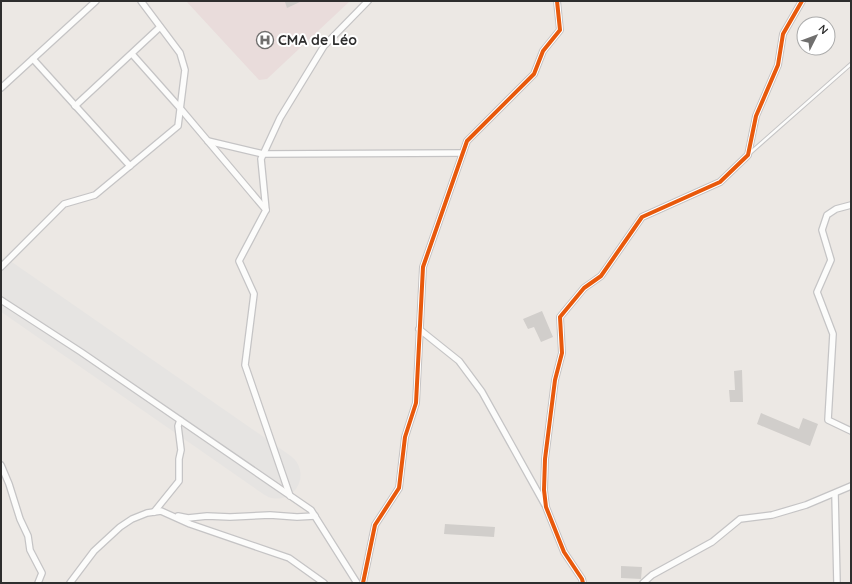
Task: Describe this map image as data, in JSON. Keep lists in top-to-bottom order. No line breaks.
{"places":{"hospital":["CMA de Léo"]},"north":"top right"}
